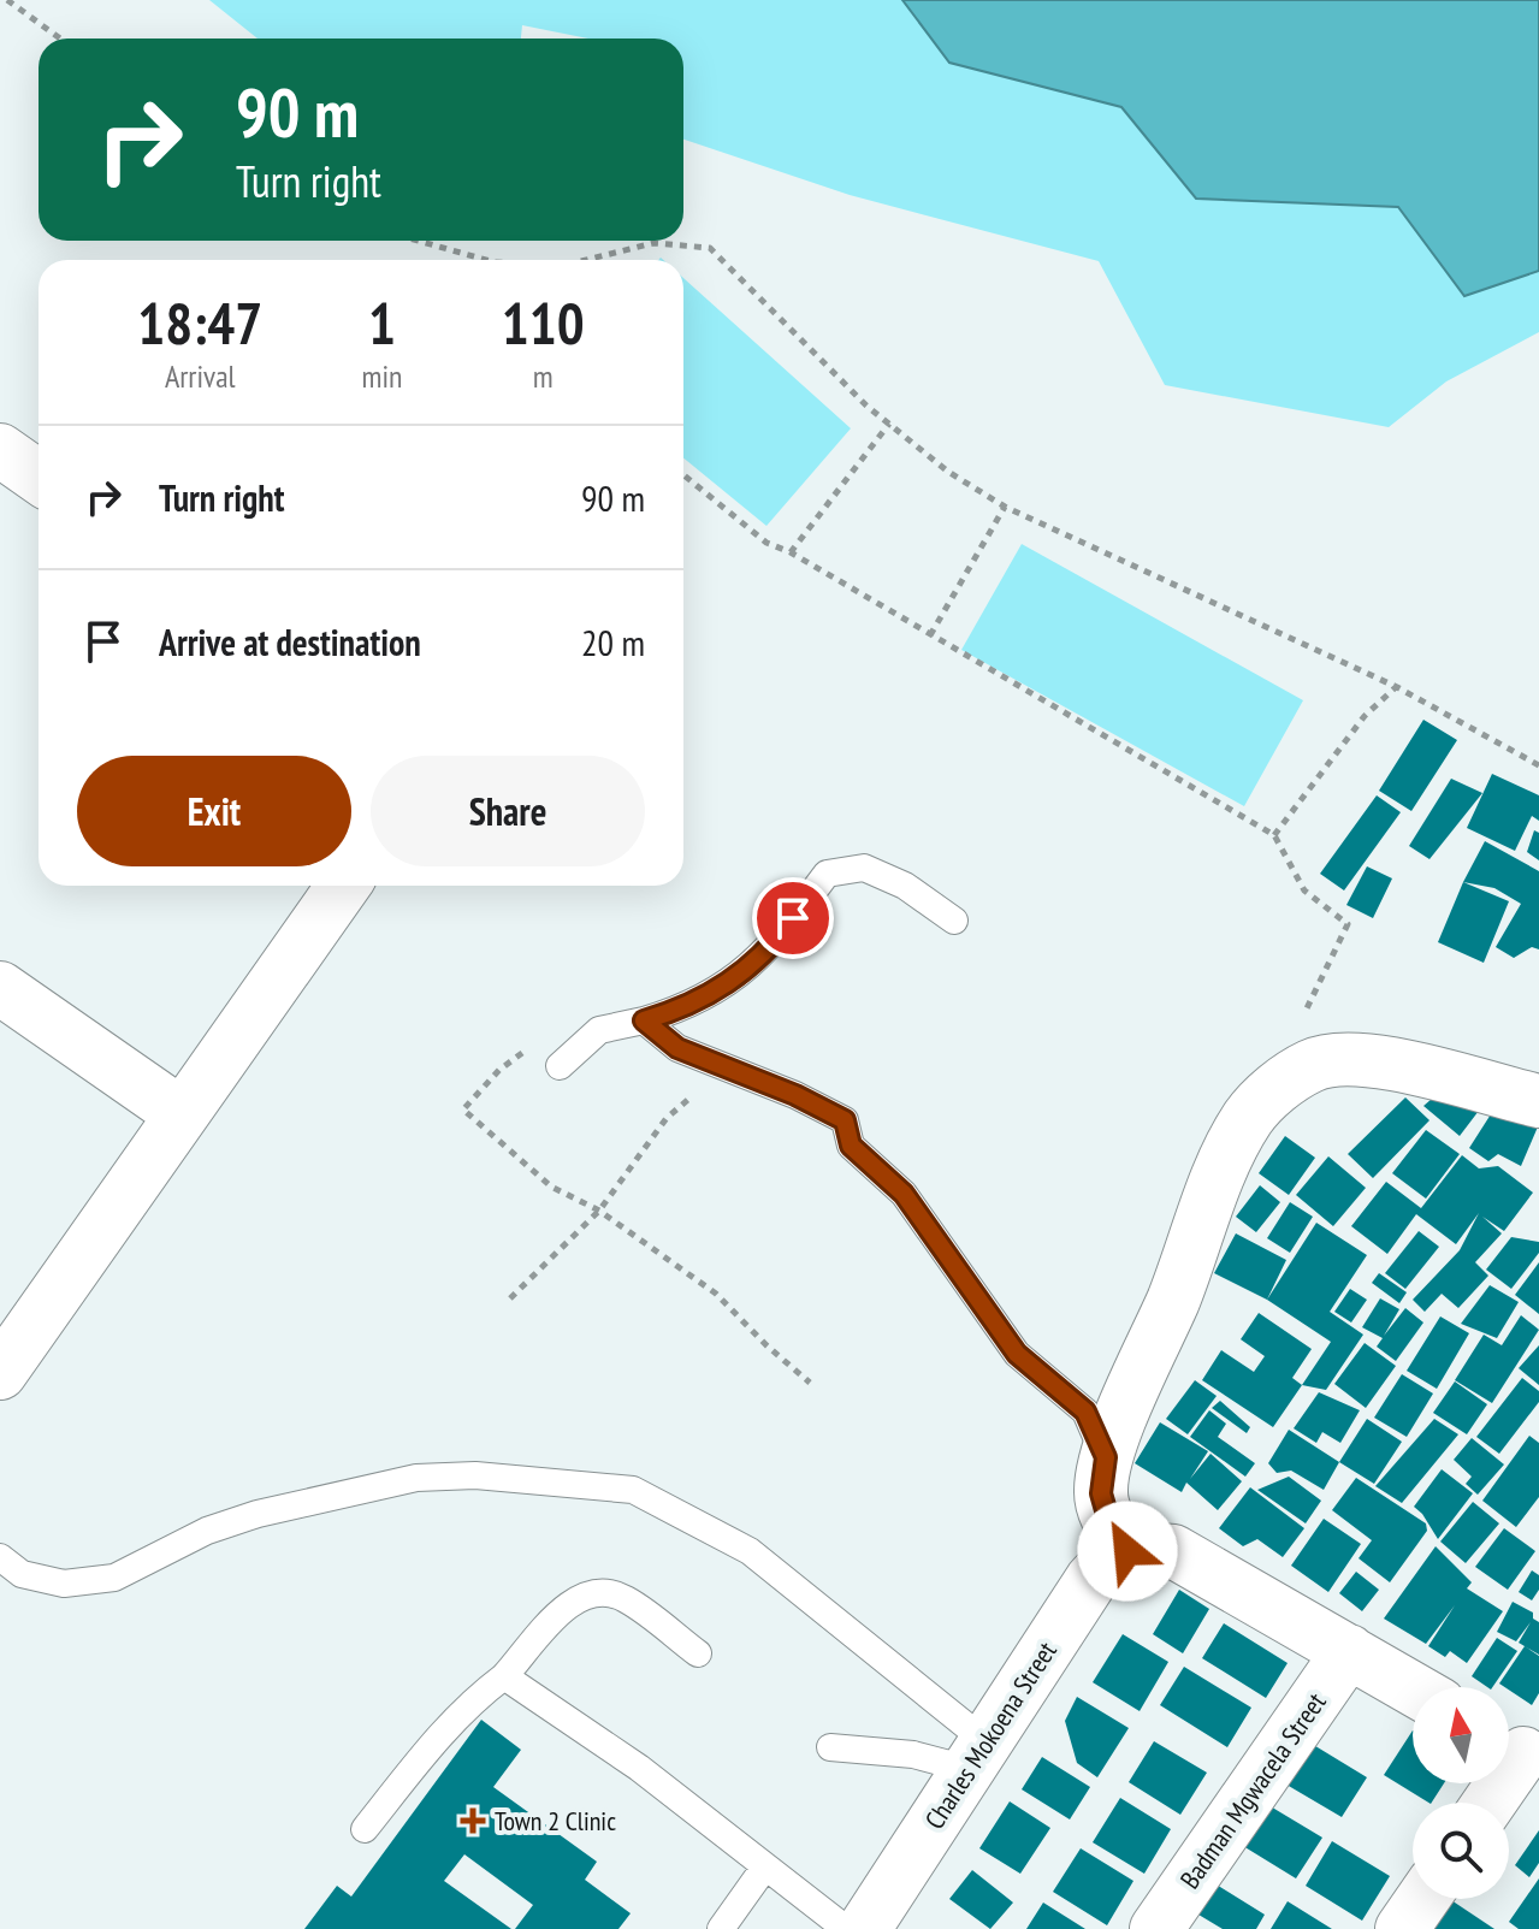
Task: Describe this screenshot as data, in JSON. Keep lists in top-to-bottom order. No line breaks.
{"streets":{"street":["Charles Mokoena Street","Badman Mgwacela Street"]},"places":{"health":["Town 2 Clinic"]},"north":"top","page":{"turn":["90 m","Turn right"],"eta":["18:47","Arrival","1","min","110","m"],"list":[{"name":"Turn right","value":"90 m"},{"name":"Arrive at destination","value":"20 m"}],"buttons":["Exit","Share"]}}
